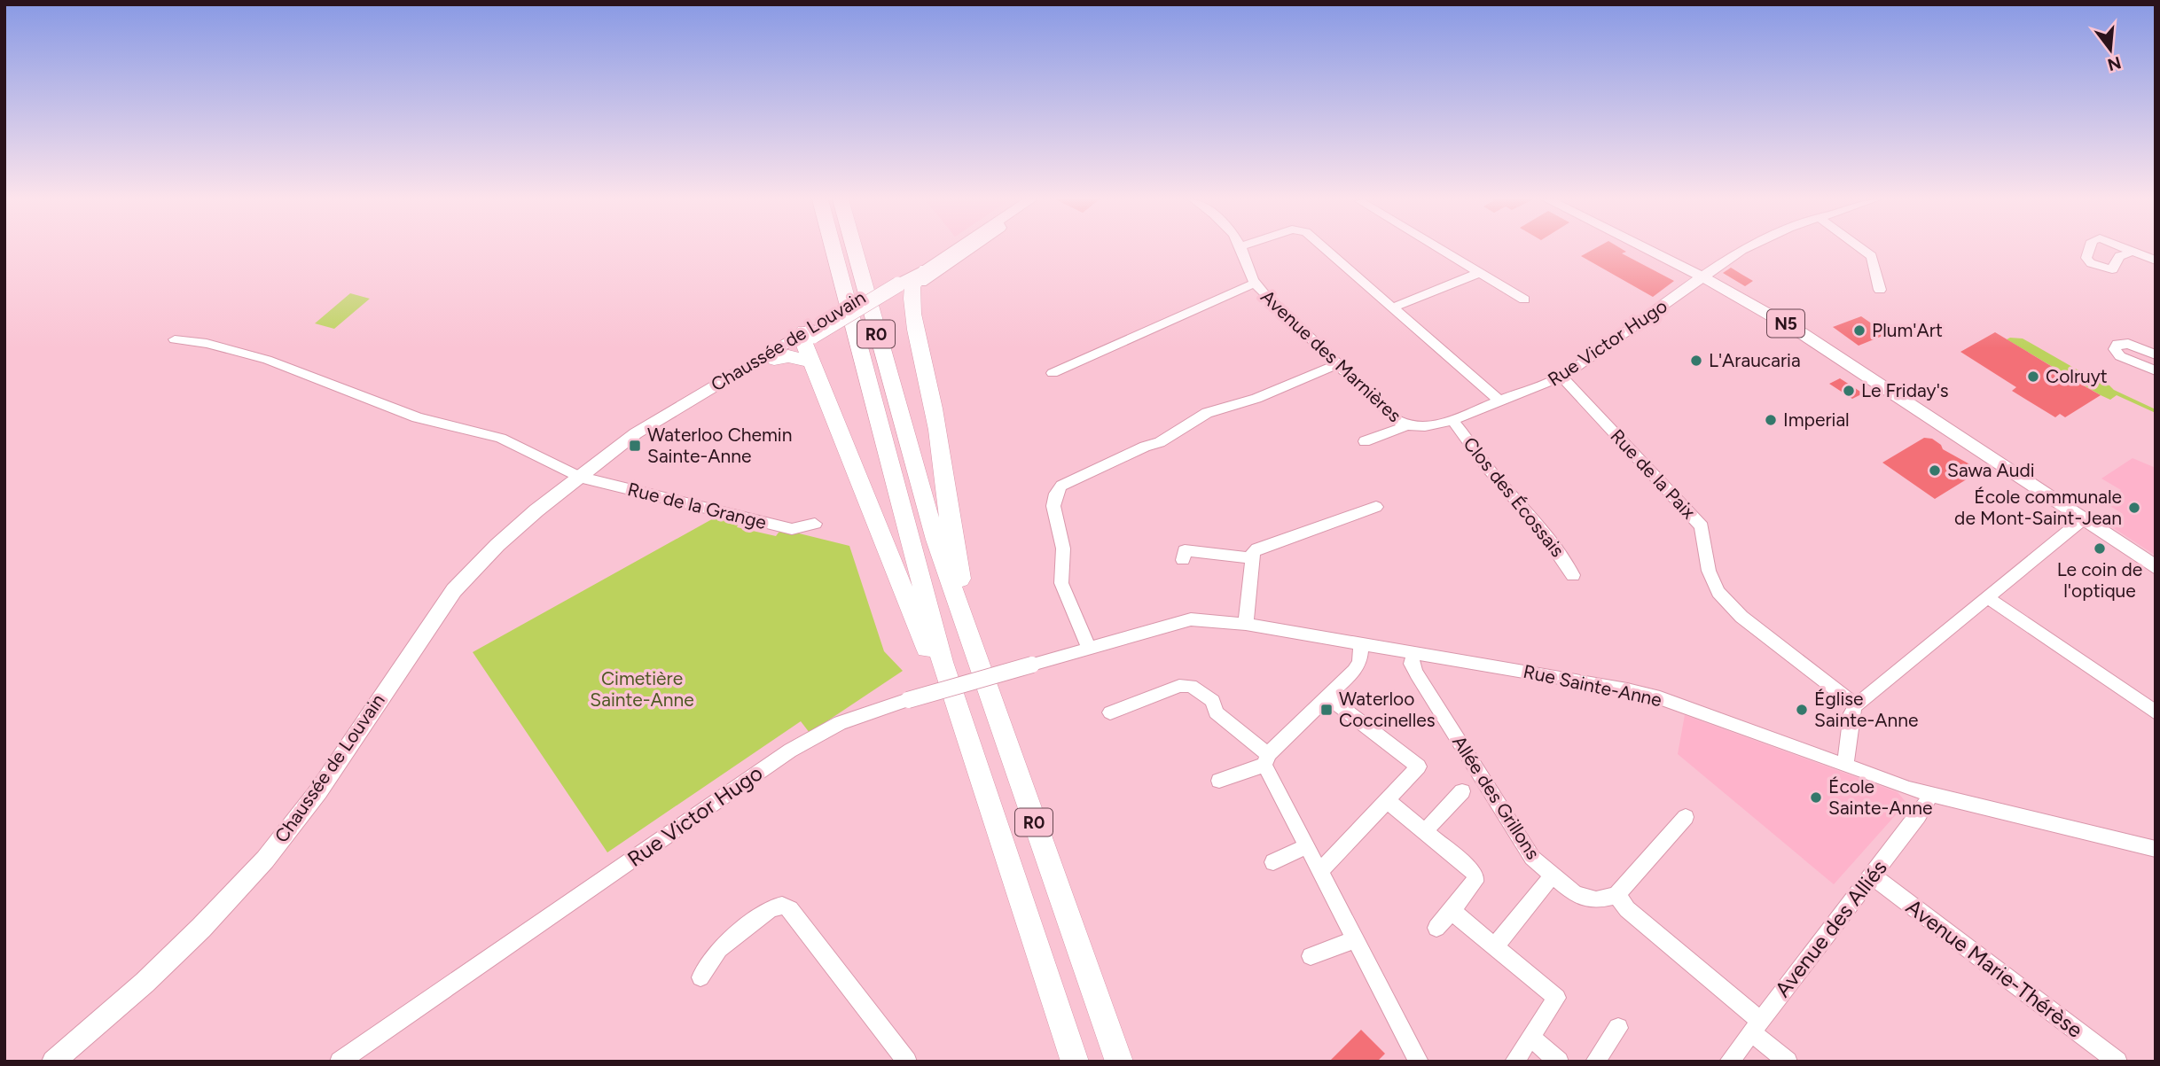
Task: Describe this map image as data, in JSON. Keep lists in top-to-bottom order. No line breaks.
{"streets":{"highway":["R0"],"main road":["N5","Chaussée de Louvain"],"street":["Rue Victor Hugo","Avenue des Marnières","Rue de la Paix","Clos des Écossais","Rue de la Grange","Rue Sainte-Anne","Allée des Grillons","Avenue des Alliés","Avenue Marie-Thérèse"]},"crossings":[["N5","Rue Victor Hugo"],["Chaussée de Louvain","Rue de la Grange"],["Rue Victor Hugo","Avenue des Marnières"],["Rue Victor Hugo","Rue de la Paix"],["Rue Victor Hugo","Clos des Écossais"],["Rue Victor Hugo","Rue Sainte-Anne"],["Rue Sainte-Anne","Allée des Grillons"],["Rue Sainte-Anne","Avenue des Alliés"],["Avenue des Alliés","Avenue Marie-Thérèse"]],"parks":["Cimetière Sainte-Anne"],"places":{"other":["Plum'Art","L'Araucaria","Colruyt","Le Friday's","Imperial","Sawa Audi","École communale de Mont-Saint-Jean","Le coin de l'optique","Église Sainte-Anne","École Sainte-Anne"],"transit":["Waterloo Chemin Sainte-Anne","Waterloo Coccinelles"]},"north":"bottom"}
